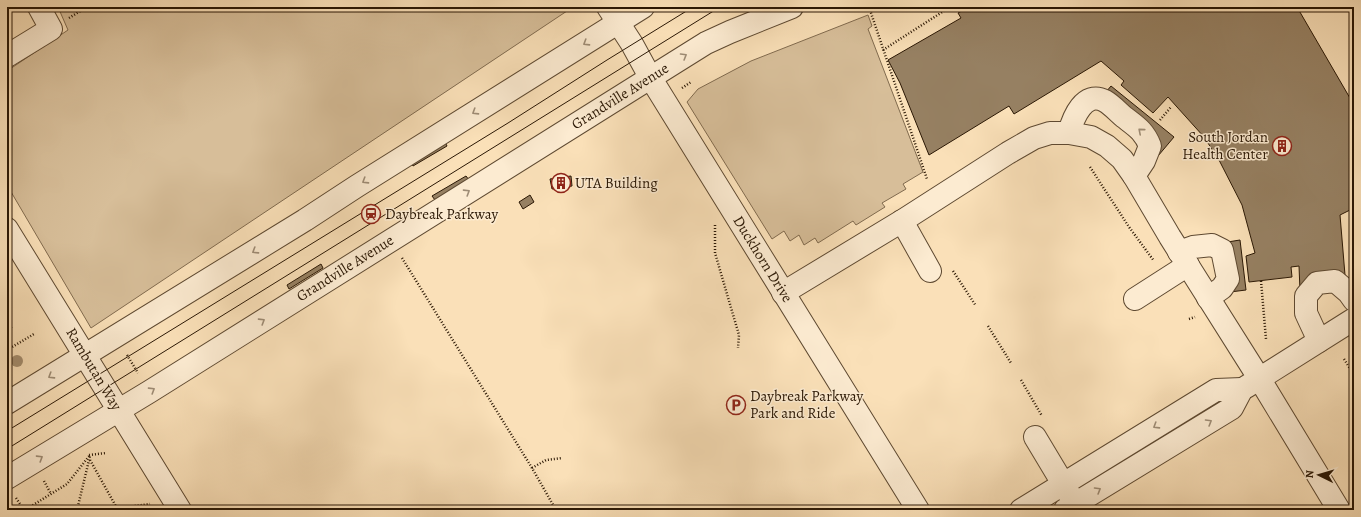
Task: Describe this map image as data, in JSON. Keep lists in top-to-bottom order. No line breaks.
{"streets":{"street":["Grandville Avenue","Duckhorn Drive","Rambutan Way"]},"crossings":[["Grandville Avenue","Duckhorn Drive"],["Grandville Avenue","Rambutan Way"]],"places":{"building":["South Jordan Health Center","UTA Building"],"station":["Daybreak Parkway"],"parking":["Daybreak Parkway Park and Ride"]},"north":"left"}
